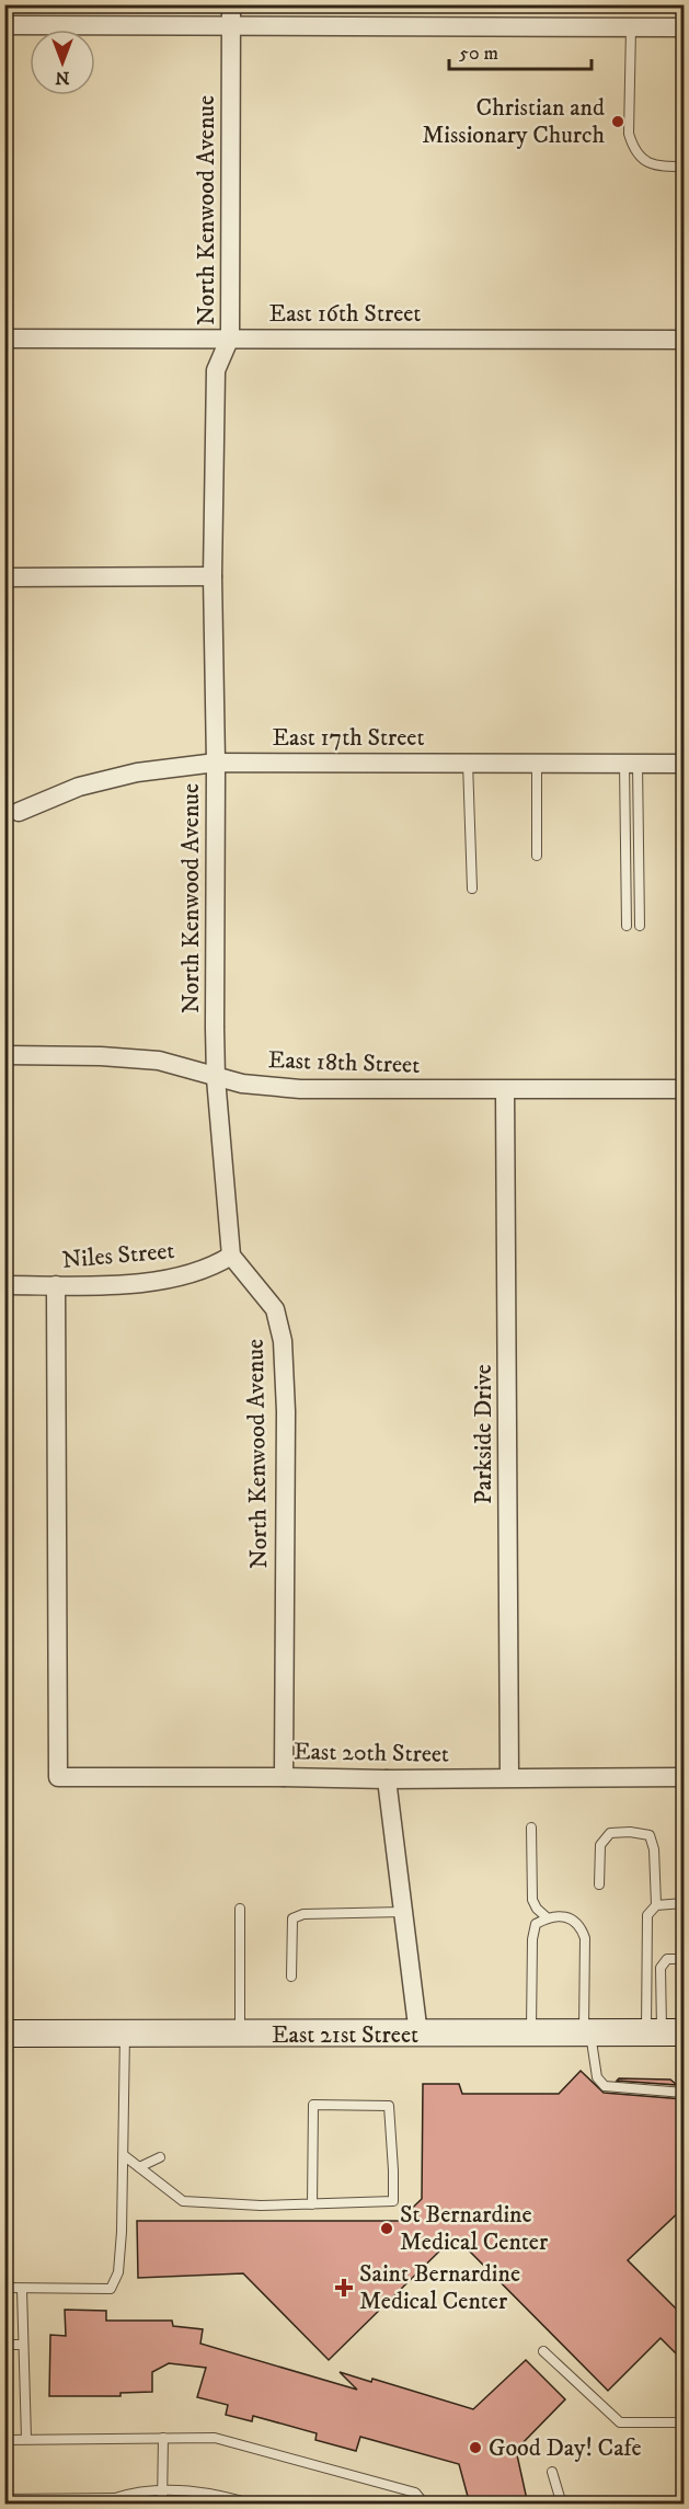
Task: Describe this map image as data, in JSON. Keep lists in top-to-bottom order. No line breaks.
{"streets":{"street":["North Kenwood Avenue","East 16th Street","East 17th Street","East 18th Street","Niles Street","Parkside Drive","East 20th Street","East 21st Street"]},"crossings":[["North Kenwood Avenue","East 16th Street"],["North Kenwood Avenue","East 17th Street"],["North Kenwood Avenue","East 18th Street"],["North Kenwood Avenue","Niles Street"],["North Kenwood Avenue","East 20th Street"],["East 18th Street","Parkside Drive"],["Niles Street","East 20th Street"],["Parkside Drive","East 20th Street"]],"places":{"other":["Christian and Missionary Church","St Bernardine Medical Center","Good Day! Cafe"],"health":["Saint Bernardine Medical Center"]},"scale_bar":"50 m","north":"bottom"}
